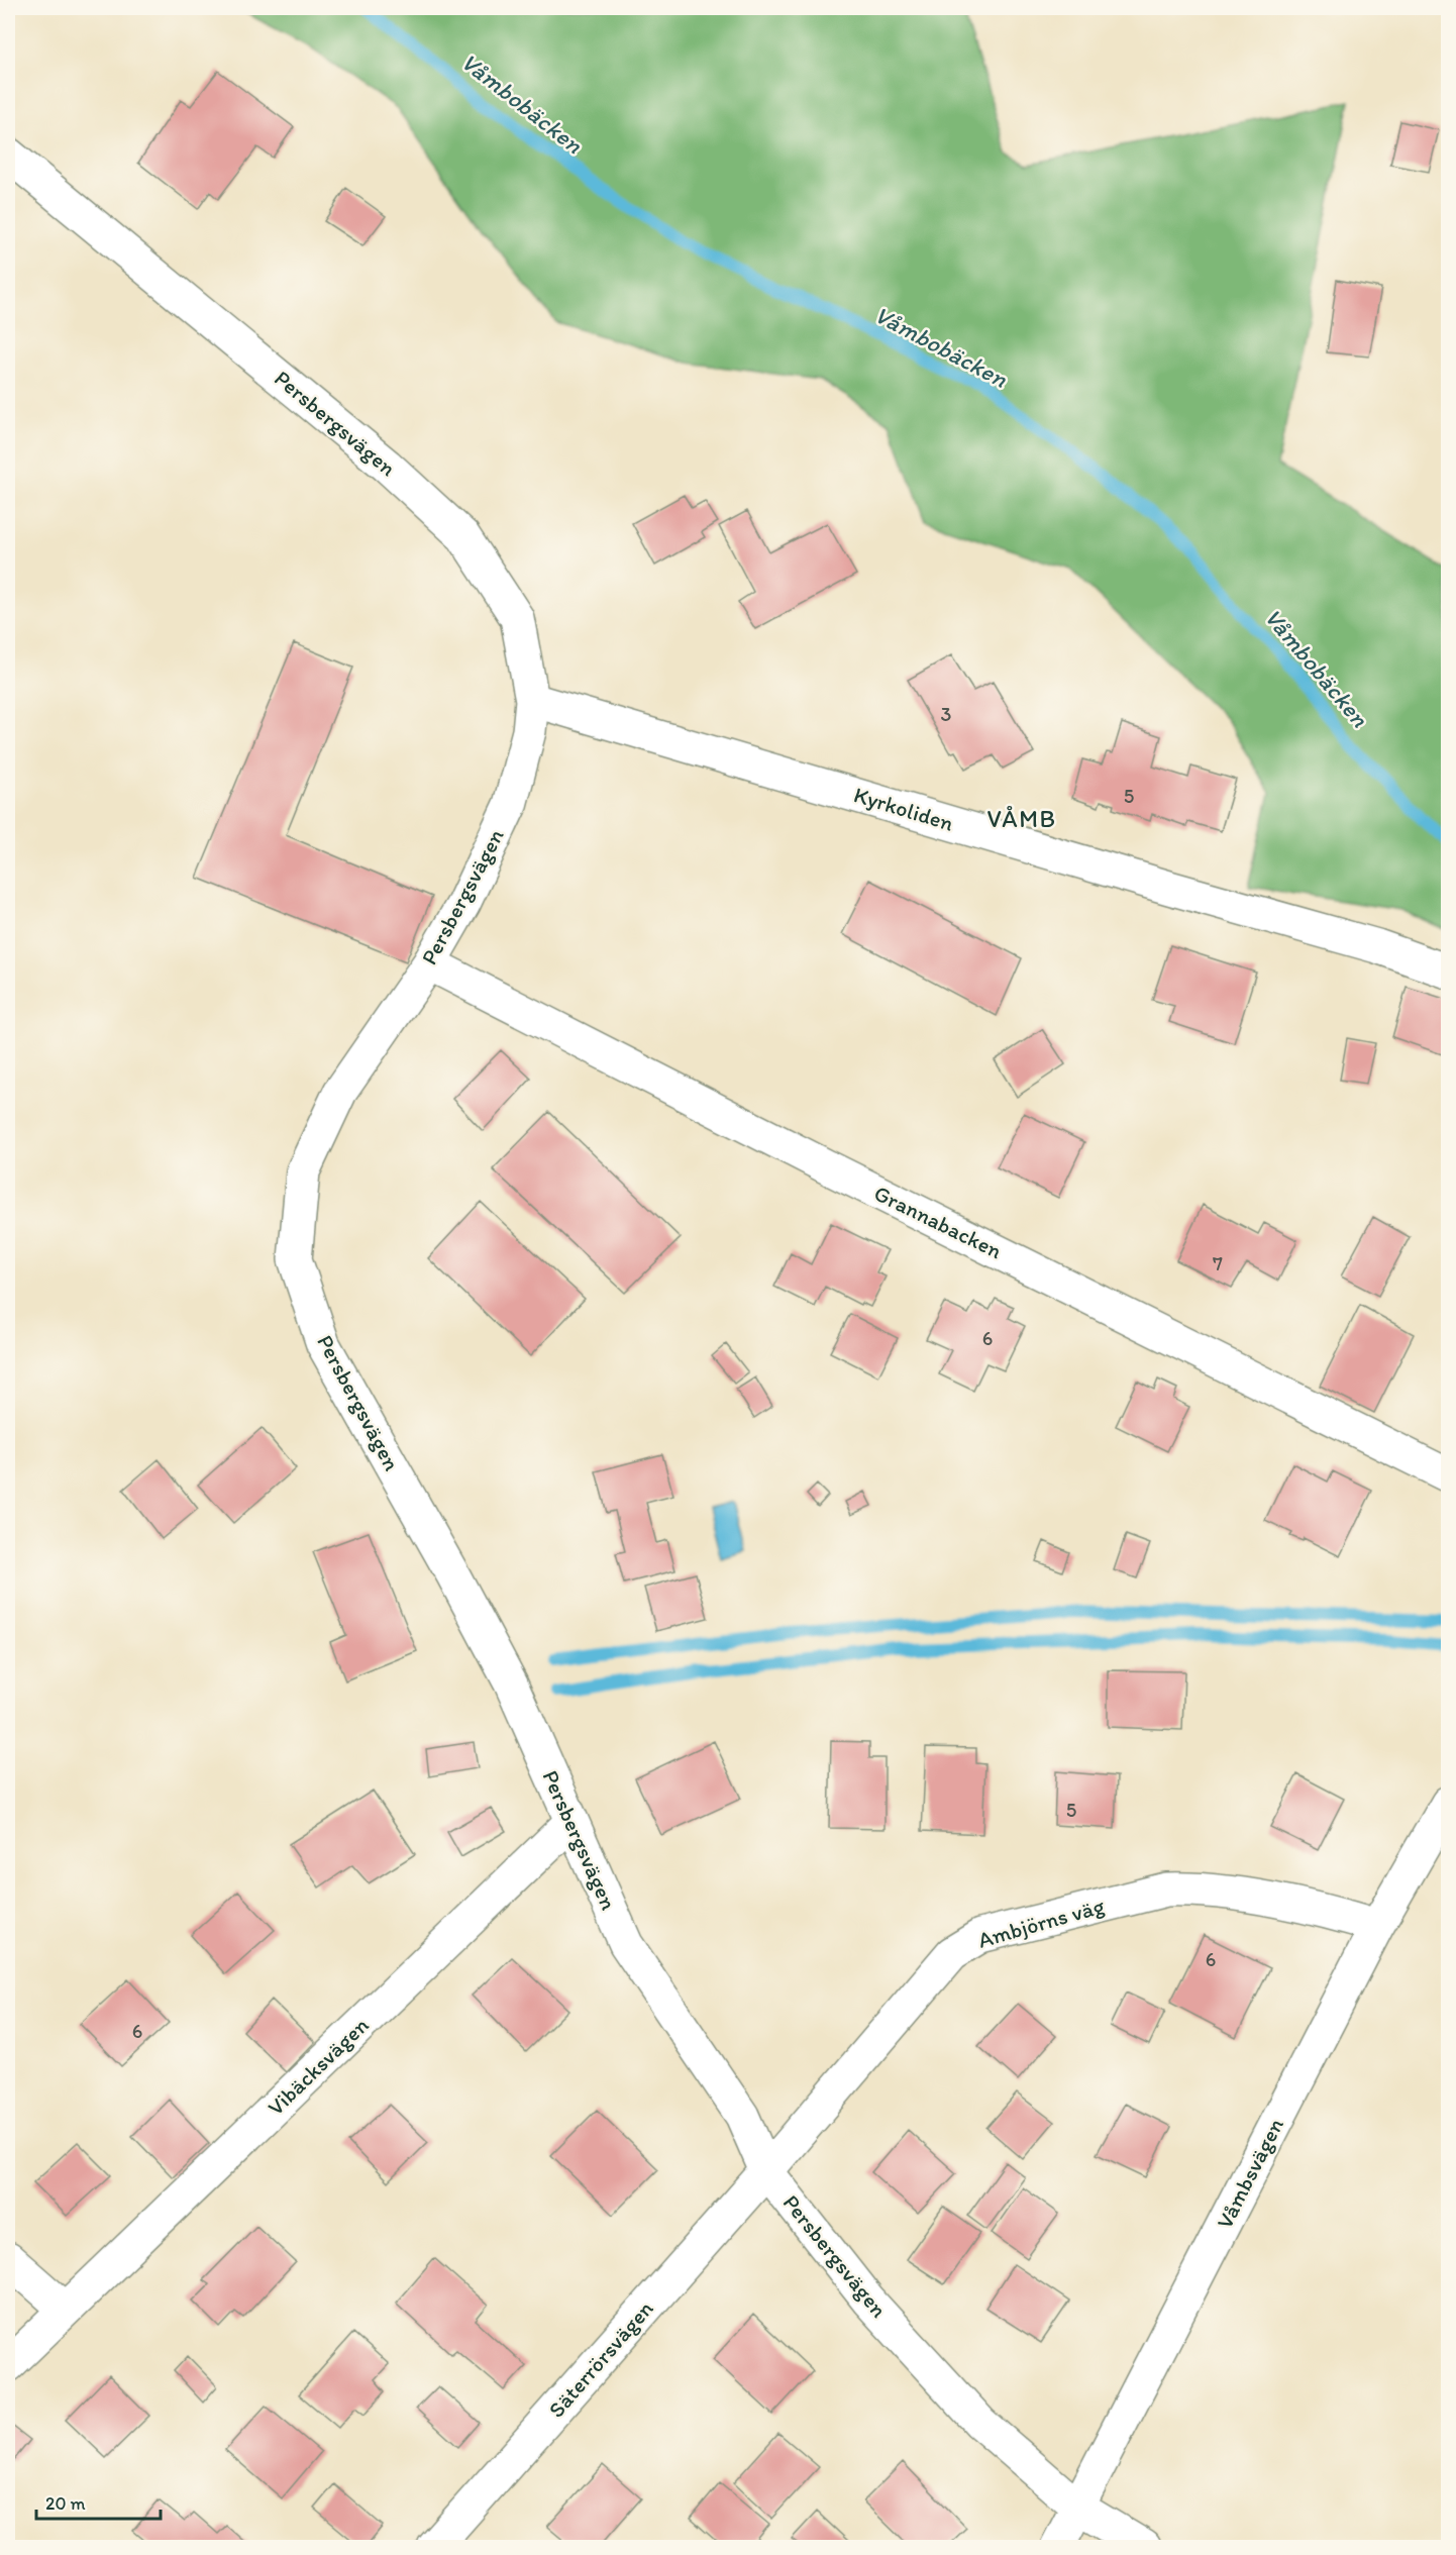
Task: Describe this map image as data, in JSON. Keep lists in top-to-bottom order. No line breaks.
{"streets":{"street":["Persbergsvägen","Kyrkoliden","Grannabacken","Ambjörns väg","Vibäcksvägen","Våmbsvägen","Säterrörsvägen"]},"crossings":[["Persbergsvägen","Kyrkoliden"],["Persbergsvägen","Grannabacken"],["Persbergsvägen","Ambjörns väg"],["Persbergsvägen","Vibäcksvägen"],["Persbergsvägen","Våmbsvägen"],["Persbergsvägen","Säterrörsvägen"],["Ambjörns väg","Våmbsvägen"],["Ambjörns väg","Säterrörsvägen"]],"districts":["VÅMB"],"water":["Våmbobäcken"],"house_numbers":["3","5","7","6","5","6","6"],"scale_bar":"20 m"}
